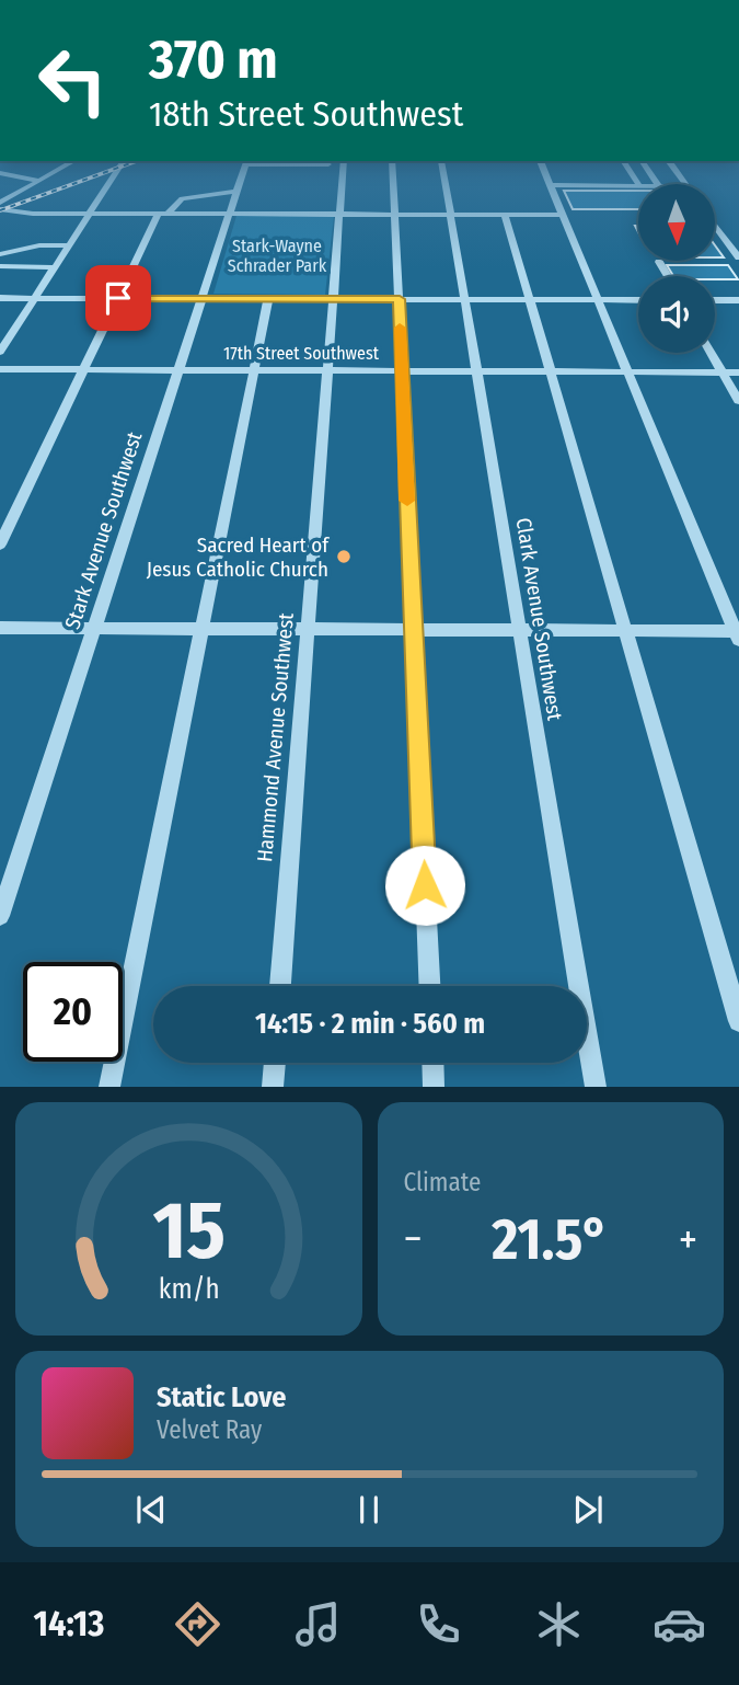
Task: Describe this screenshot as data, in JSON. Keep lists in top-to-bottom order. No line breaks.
{"streets":{"street":["17th Street Southwest","Stark Avenue Southwest","Clark Avenue Southwest","Hammond Avenue Southwest"]},"crossings":[["17th Street Southwest","Stark Avenue Southwest"],["17th Street Southwest","Clark Avenue Southwest"],["17th Street Southwest","Hammond Avenue Southwest"]],"parks":["Stark-Wayne Schrader Park"],"places":["Sacred Heart of Jesus Catholic Church"],"north":"bottom","page":{"turn":["370 m","18th Street Southwest"],"limit":"20","trip":"14:15 · 2 min · 560 m","tile":"Climate","heat":["−","21.5°","+"],"song":["Static Love","Velvet Ray"],"tabs":"14:13","gauge":["15","km/h"]}}
